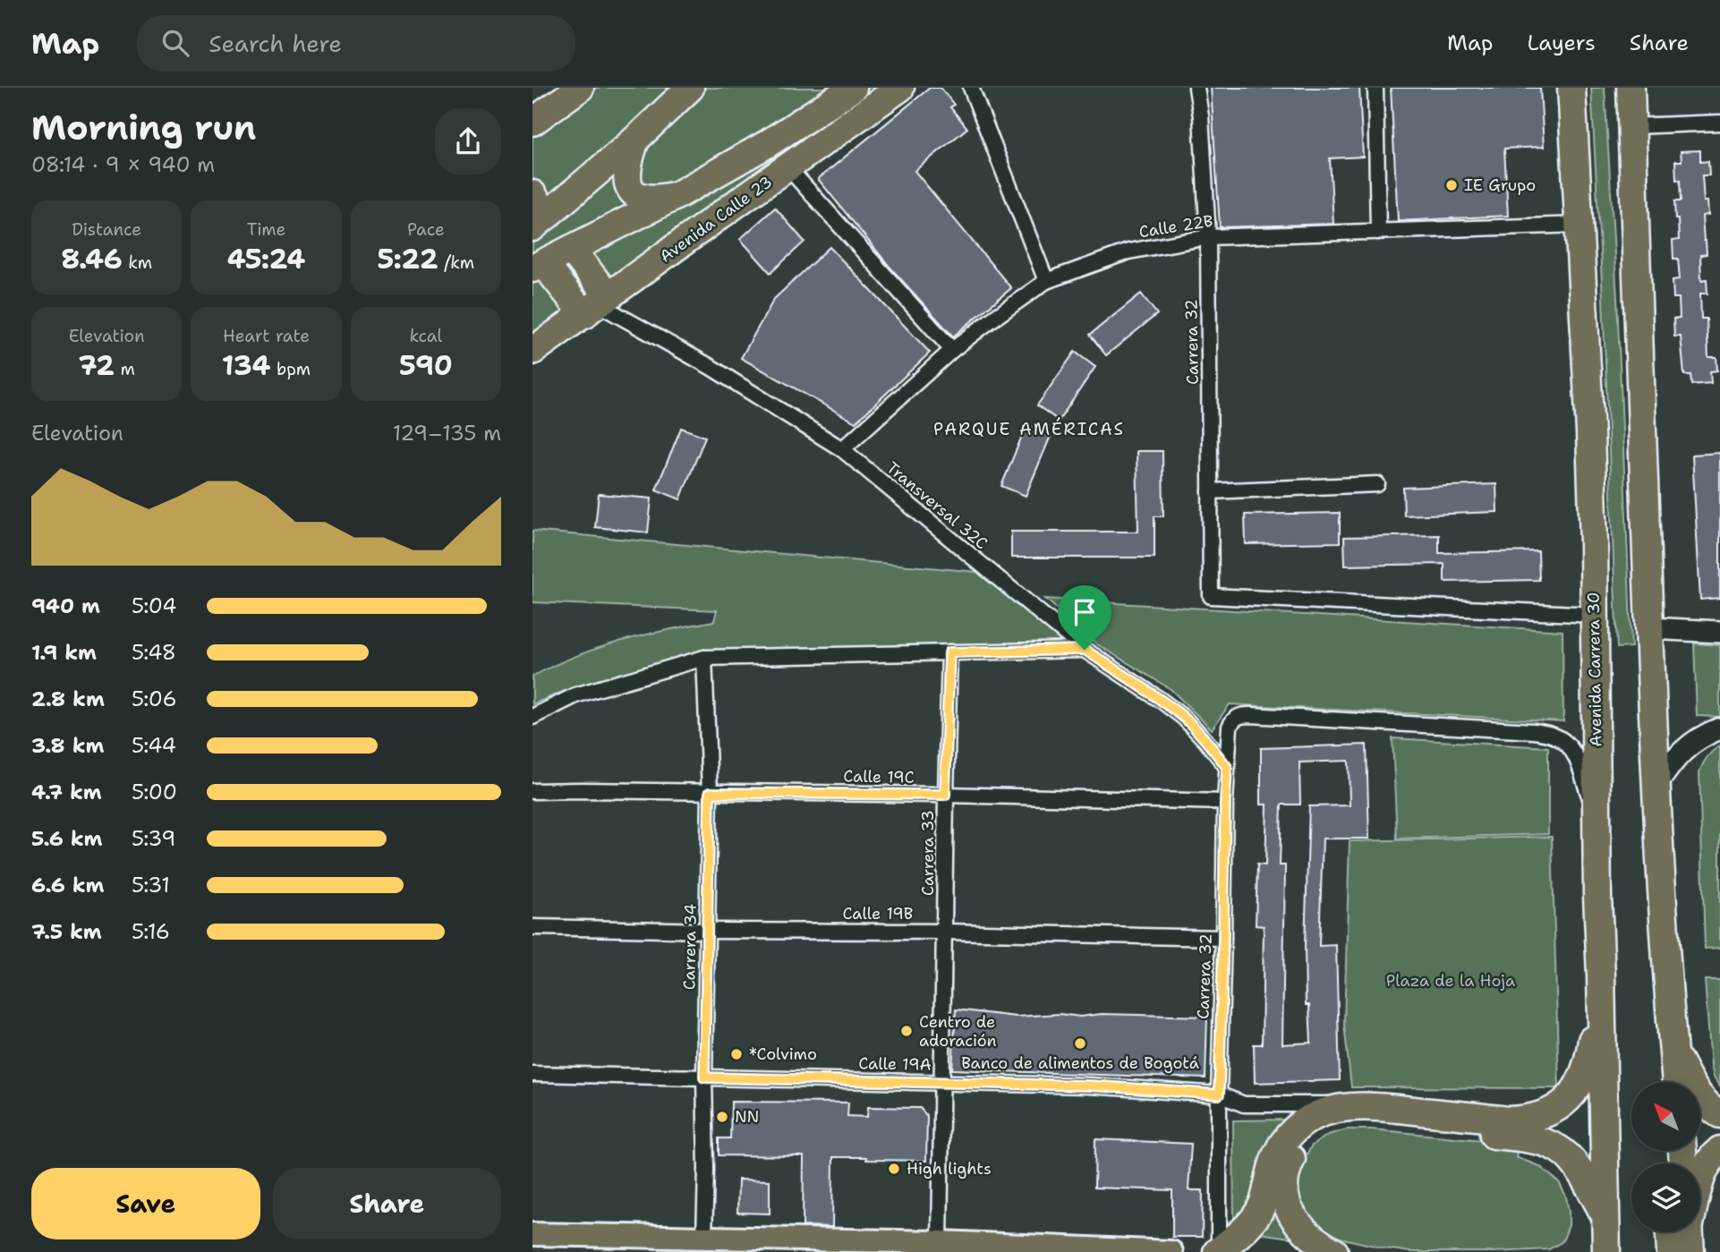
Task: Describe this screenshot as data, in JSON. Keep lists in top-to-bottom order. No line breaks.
{"streets":{"highway":["Avenida Calle 23","Avenida Carrera 30"],"street":["Calle 22B","Carrera 32","Transversal 32C","Calle 19C","Carrera 33","Calle 19B","Carrera 34","Calle 19A"]},"crossings":[["Avenida Calle 23","Transversal 32C"],["Calle 22B","Carrera 32"],["Calle 22B","Transversal 32C"],["Calle 22B","Avenida Carrera 30"],["Carrera 32","Transversal 32C"],["Carrera 32","Avenida Carrera 30"],["Carrera 32","Calle 19C"],["Carrera 32","Calle 19B"],["Carrera 32","Calle 19A"],["Calle 19C","Carrera 33"],["Calle 19C","Carrera 34"],["Carrera 33","Calle 19B"],["Carrera 33","Calle 19A"],["Calle 19B","Carrera 34"],["Carrera 34","Calle 19A"]],"districts":["PARQUE AMÉRICAS"],"parks":["Plaza de la Hoja"],"places":["IE Grupo","Centro de adoración","Banco de alimentos de Bogotá","*Colvimo","NN","High lights"],"north":"top left","page":{"header":"Map","search":"Search here","nav":["Map","Layers","Share"],"heading":["Morning run","08:14 · 9 × 940 m"],"stats":[["Distance","8.46 km"],["Time","45:24"],["Pace","5:22 /km"],["Elevation","72 m"],["Heart rate","134 bpm"],["kcal","590"]],"chart":["Elevation","129–135 m"],"list":[{"name":"940 m","note":"5:04"},{"name":"1.9 km","note":"5:48"},{"name":"2.8 km","note":"5:06"},{"name":"3.8 km","note":"5:44"},{"name":"4.7 km","note":"5:00"},{"name":"5.6 km","note":"5:39"},{"name":"6.6 km","note":"5:31"},{"name":"7.5 km","note":"5:16"}],"buttons":["Save","Share"]}}
